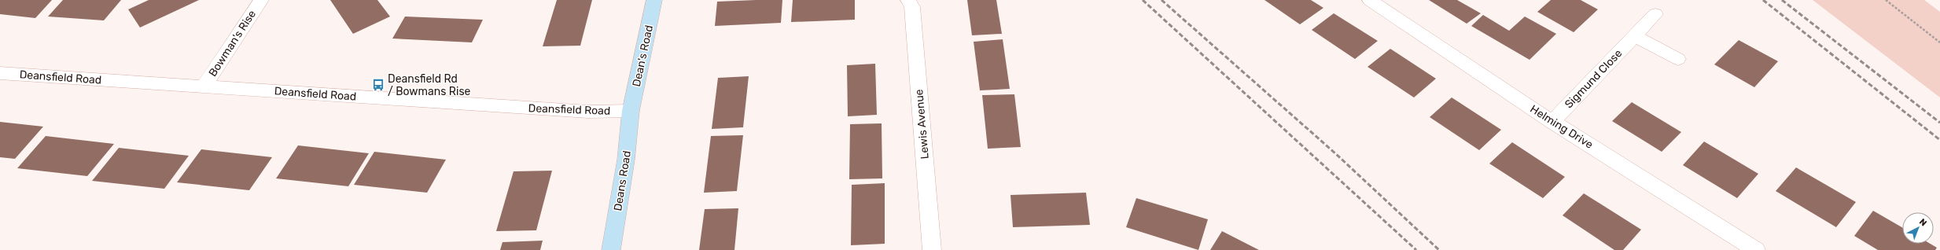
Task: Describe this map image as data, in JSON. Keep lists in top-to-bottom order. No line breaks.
{"streets":{"street":["Bowman's Rise","Dean's Road","Deansfield Road","Sigmund Close","Lewis Avenue","Helming Drive","Deans Road"]},"crossings":[["Bowman's Rise","Deansfield Road"],["Dean's Road","Deansfield Road"],["Dean's Road","Deans Road"],["Deansfield Road","Deans Road"],["Sigmund Close","Helming Drive"]],"places":{"bus stop":["Deansfield Rd / Bowmans Rise"]},"north":"top right"}
